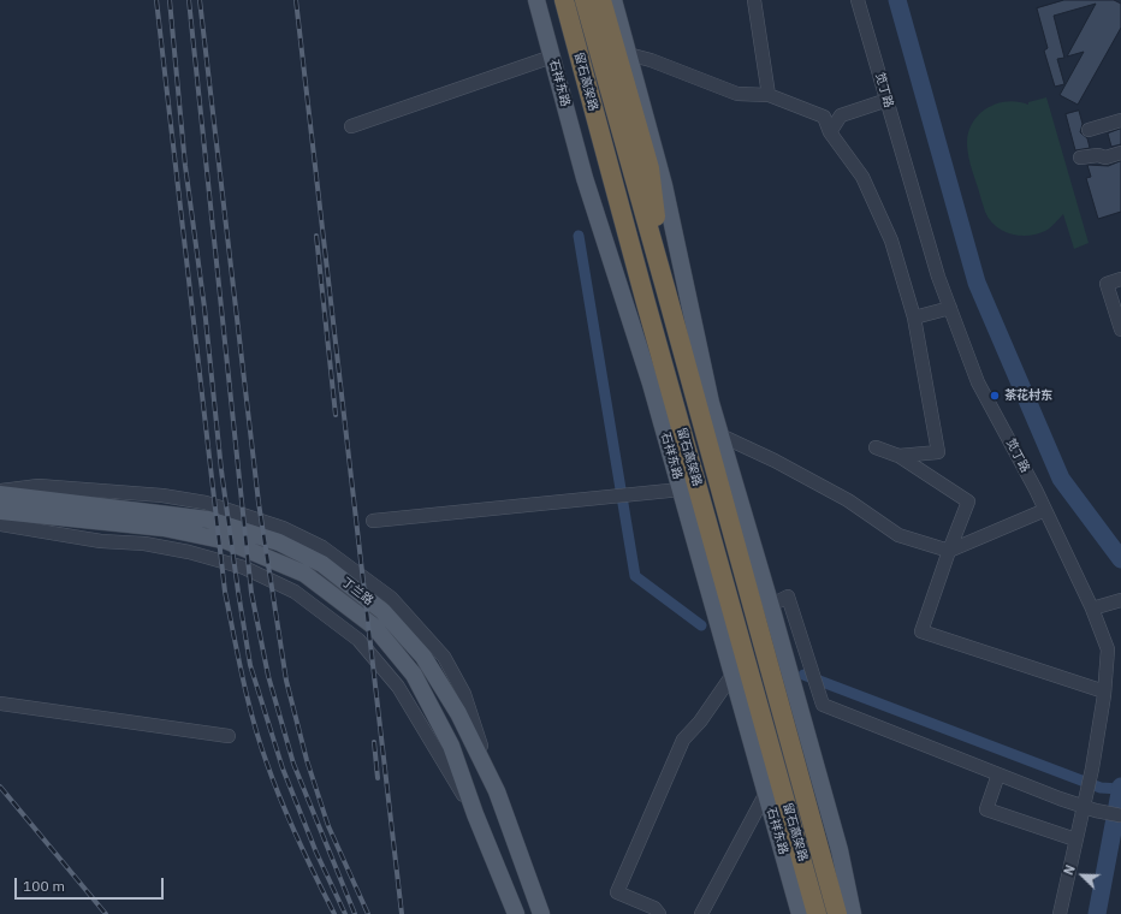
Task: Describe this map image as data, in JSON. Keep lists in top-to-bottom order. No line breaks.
{"streets":{"highway":["留石高架路"],"main road":["石祥东路","丁兰路"],"street":["笕丁路"]},"crossings":[["留石高架路","石祥东路"]],"places":["茶花村东"],"scale_bar":"100 m","north":"top left"}
